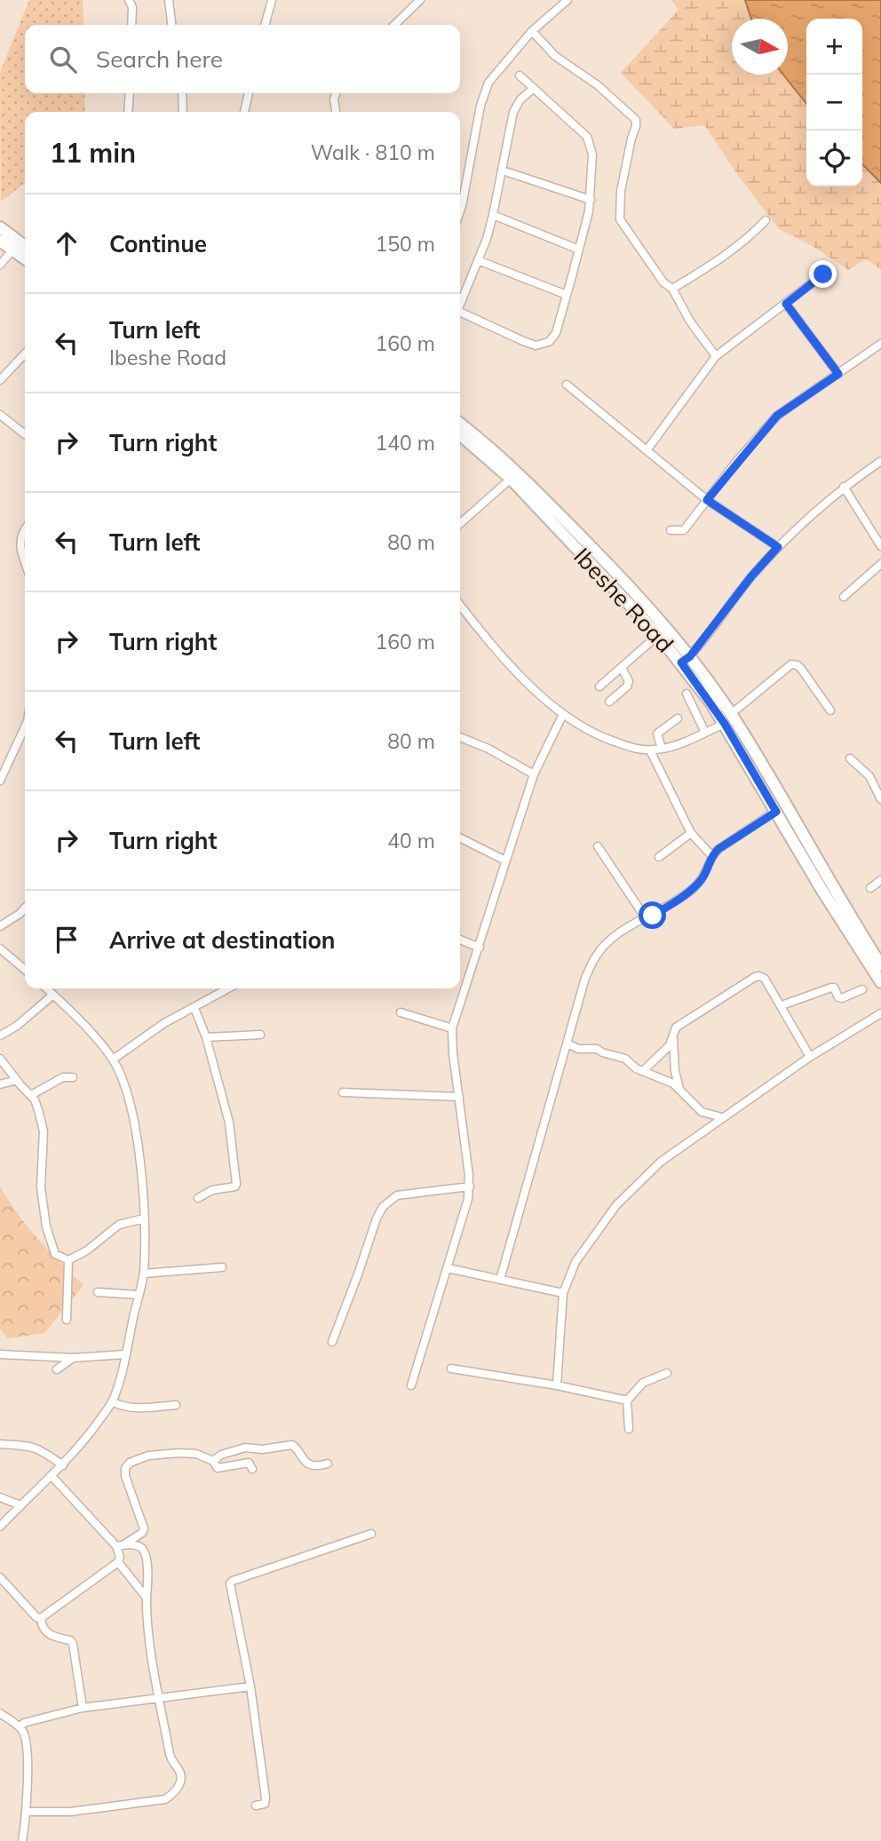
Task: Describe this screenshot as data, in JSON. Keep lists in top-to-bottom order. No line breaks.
{"streets":{"main road":["Ibeshe Road"]},"north":"right","page":{"map_buttons":["+","−"],"search":"Search here","heading":["11 min","Walk · 810 m"],"list":[["Continue","150 m"],["Turn left","Ibeshe Road","160 m"],["Turn right","140 m"],["Turn left","80 m"],["Turn right","160 m"],["Turn left","80 m"],["Turn right","40 m"],"Arrive at destination"]}}
